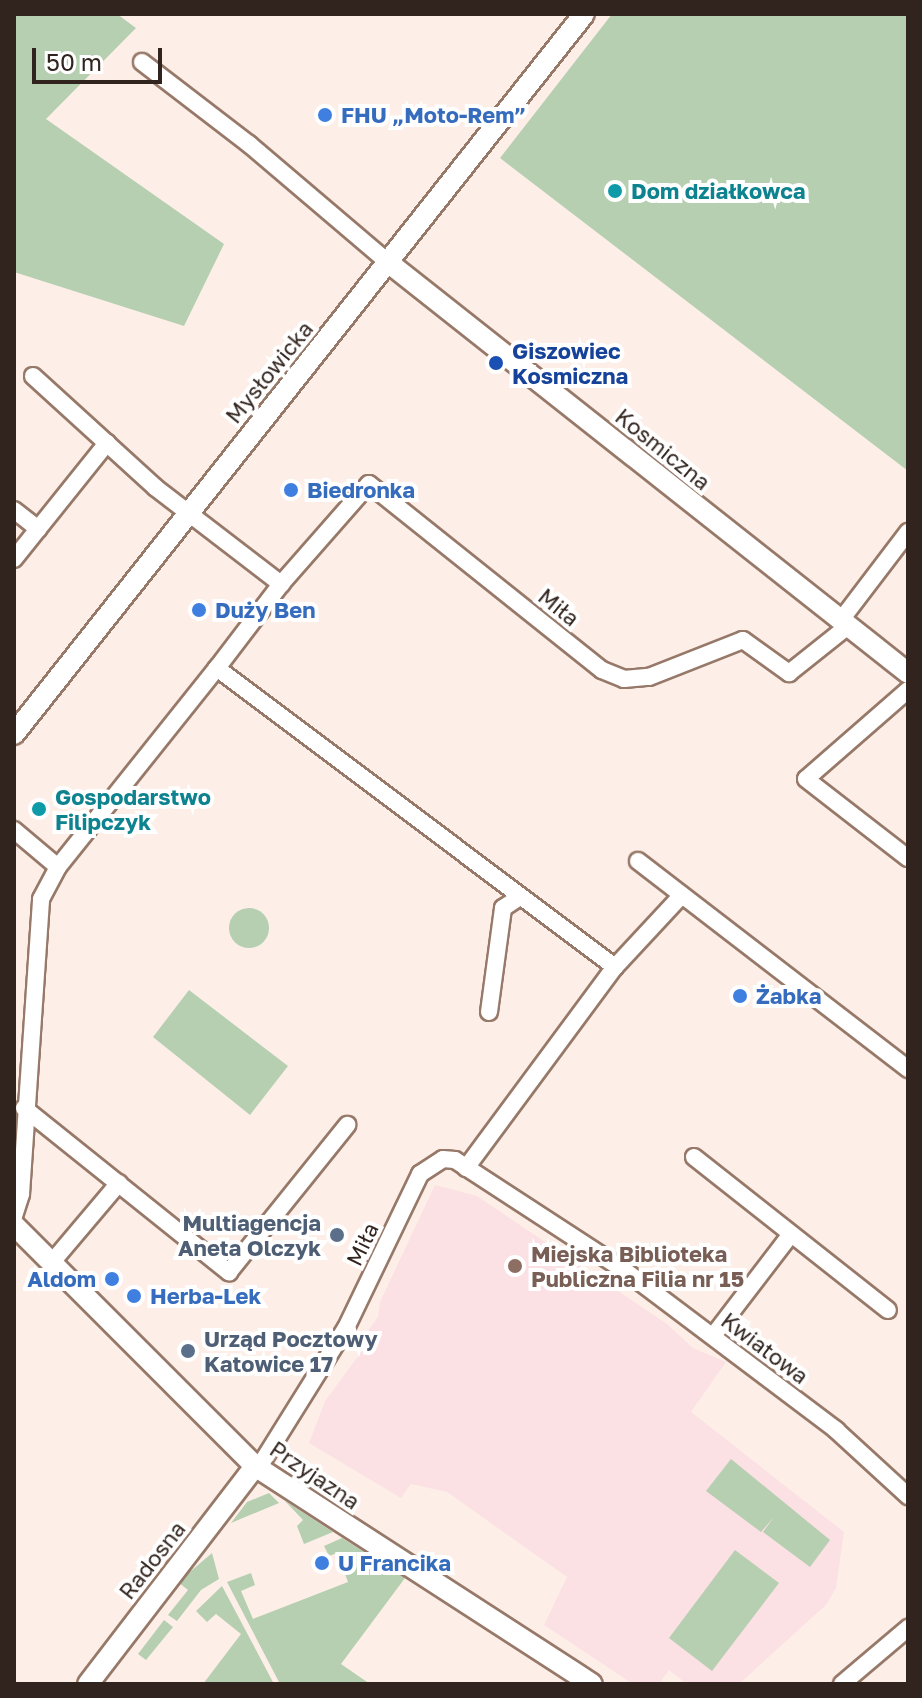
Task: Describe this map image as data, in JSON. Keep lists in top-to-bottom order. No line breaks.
{"streets":{"street":["Mysłowicka","Kosmiczna","Miła","Kwiatowa","Przyjazna","Radosna"]},"crossings":[["Mysłowicka","Kosmiczna"],["Kosmiczna","Miła"],["Miła","Kwiatowa"],["Miła","Przyjazna"],["Miła","Radosna"],["Przyjazna","Radosna"]],"places":["FHU „Moto-Rem”","Dom działkowca","Giszowiec Kosmiczna","Biedronka","Duży Ben","Gospodarstwo Filipczyk","Żabka","Multiagencja Aneta Olczyk","Miejska Biblioteka Publiczna Filia nr 15","Aldom","Herba-Lek","Urząd Pocztowy Katowice 17","U Francika"],"scale_bar":"50 m"}
